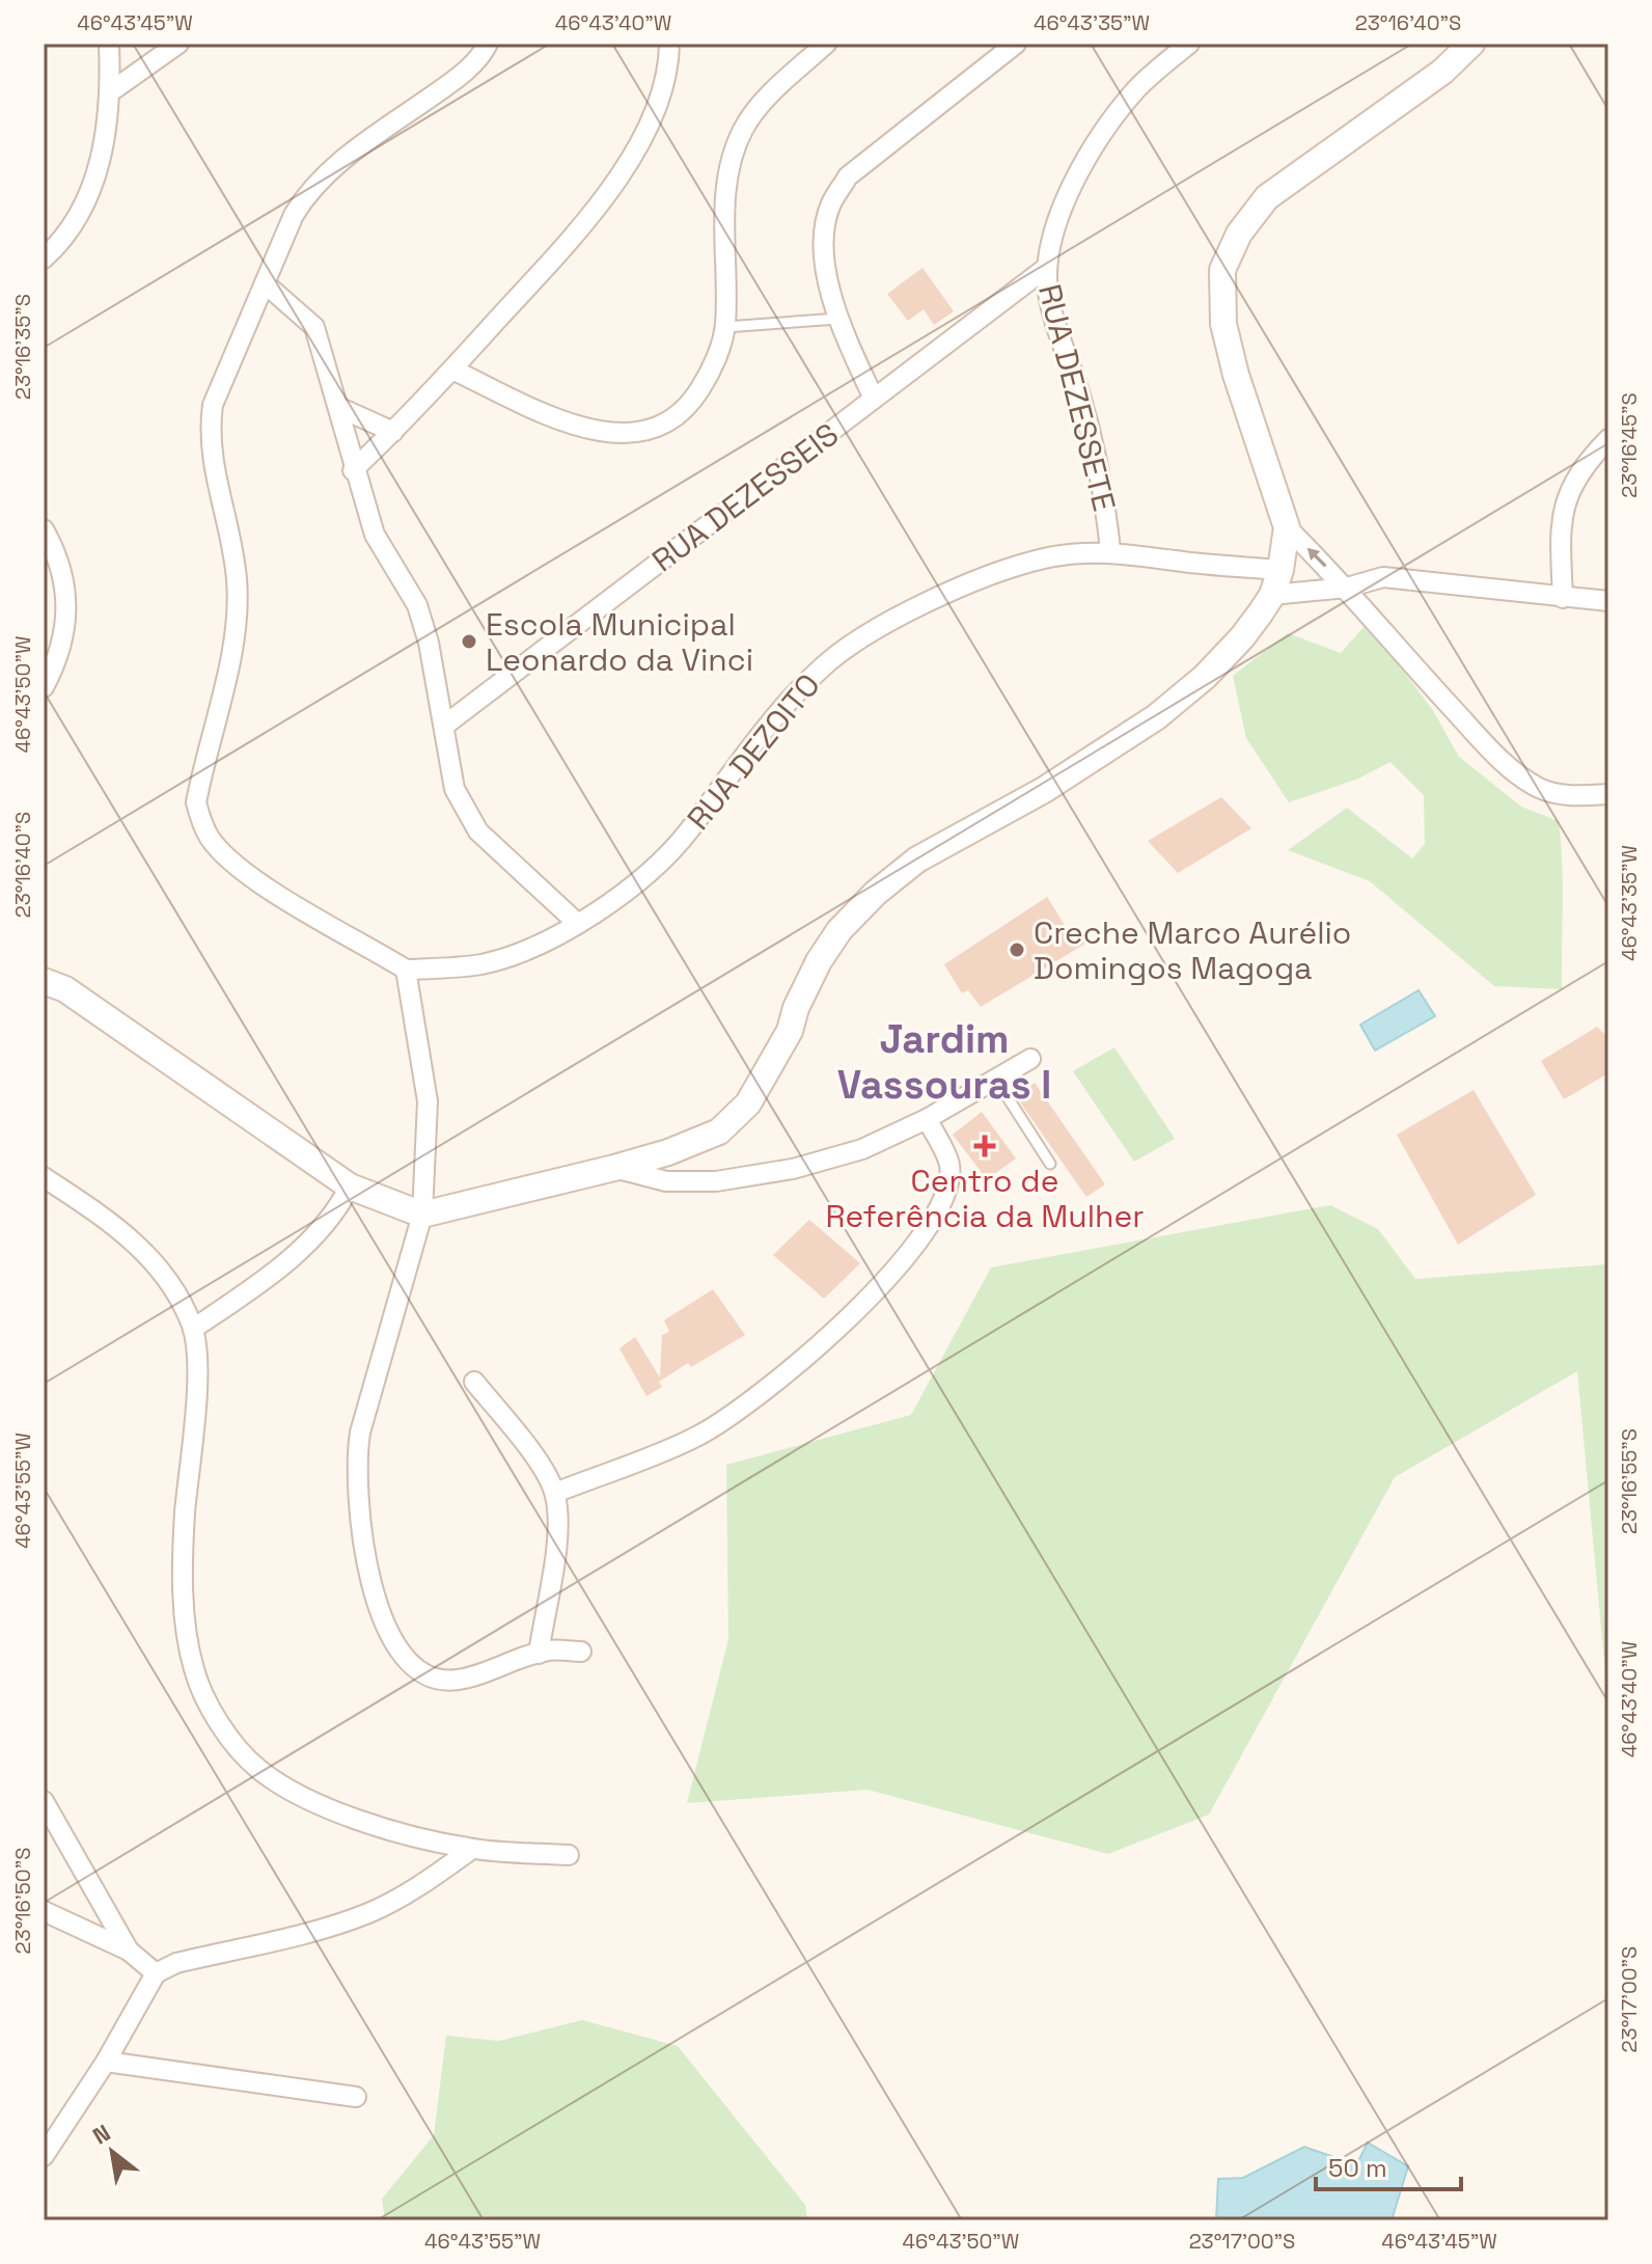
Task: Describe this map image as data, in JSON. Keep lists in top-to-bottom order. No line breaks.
{"streets":{"street":["RUA DEZESSETE","RUA DEZESSEIS","RUA DEZOITO"]},"crossings":[["RUA DEZESSETE","RUA DEZESSEIS"],["RUA DEZESSETE","RUA DEZOITO"]],"districts":["Jardim Vassouras I"],"places":{"other":["Escola Municipal Leonardo da Vinci","Creche Marco Aurélio Domingos Magoga"],"health":["Centro de Referência da Mulher"]},"scale_bar":"50 m","north":"top left","coordinates":["46°43'45\"W","46°43'40\"W","46°43'35\"W","23°16'40\"S","23°16'35\"S","23°16'45\"S","46°43'50\"W","23°16'55\"S","46°43'55\"W","23°16'50\"S","23°17'00\"S"]}
